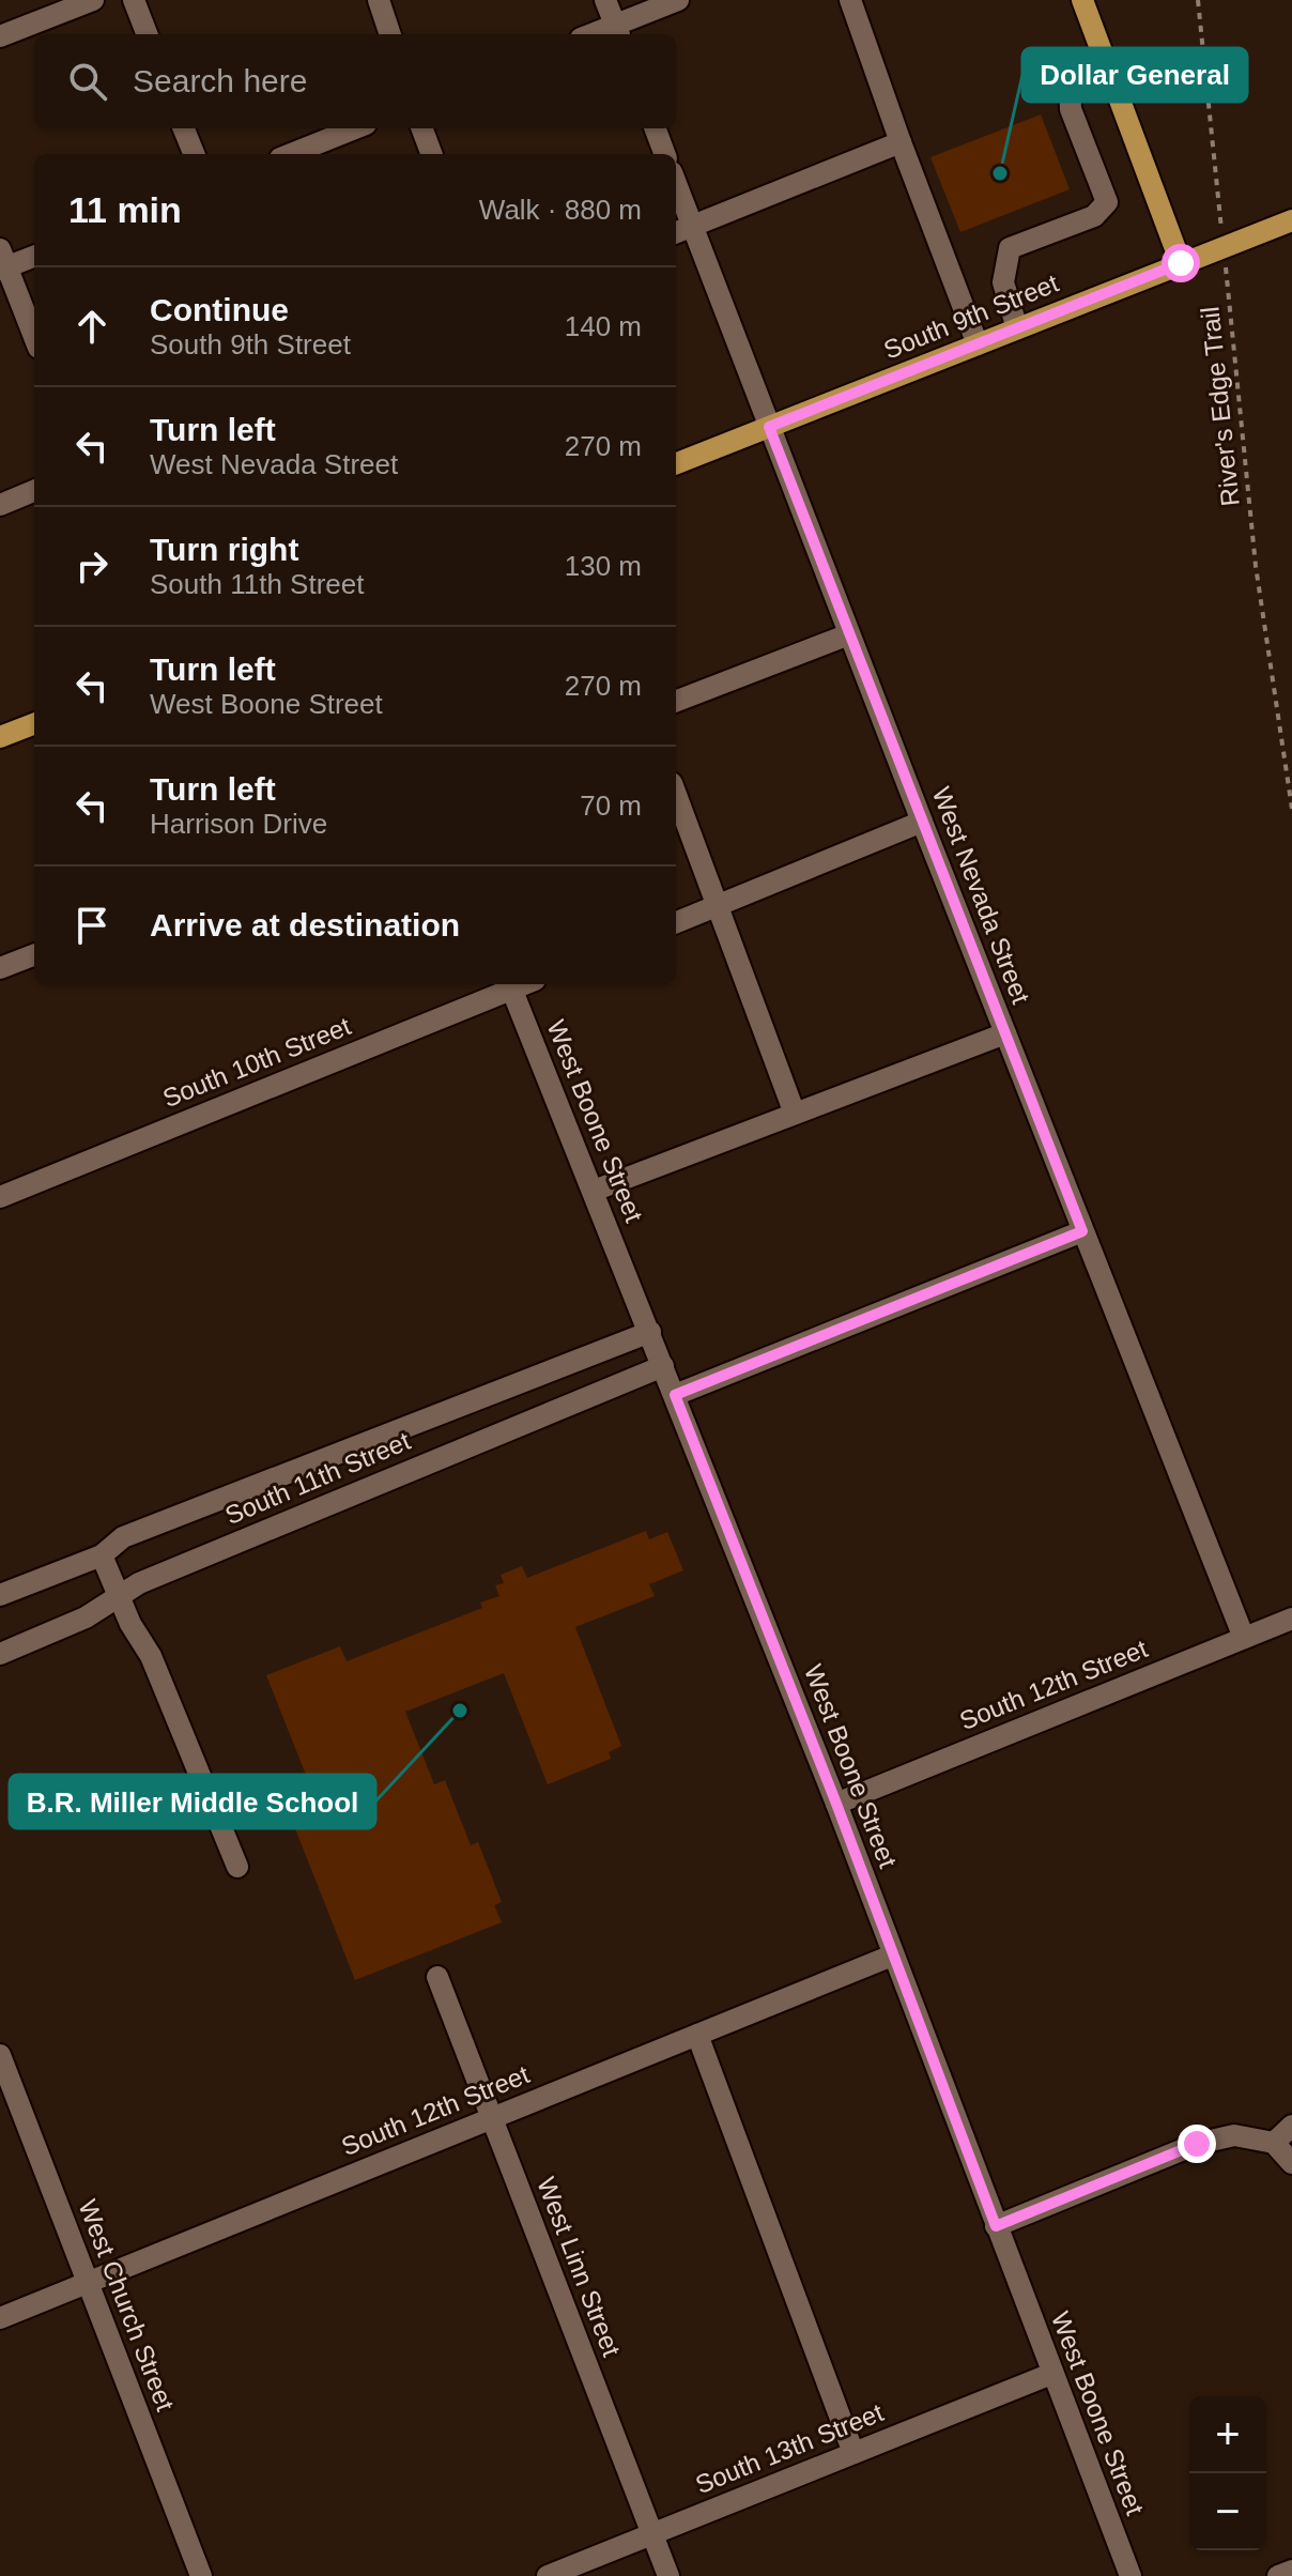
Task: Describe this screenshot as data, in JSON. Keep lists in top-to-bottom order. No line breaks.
{"streets":{"main road":["South 9th Street"],"street":["West Nevada Street","South 10th Street","West Boone Street","South 11th Street","South 12th Street","West Linn Street","West Church Street","South 13th Street"],"path":["River's Edge Trail"]},"crossings":[["South 9th Street","River's Edge Trail"],["South 9th Street","West Nevada Street"],["West Nevada Street","South 12th Street"],["South 10th Street","West Boone Street"],["West Boone Street","South 11th Street"],["West Boone Street","South 12th Street"],["West Boone Street","South 13th Street"],["South 12th Street","West Linn Street"],["South 12th Street","West Church Street"],["West Linn Street","South 13th Street"]],"places":["Dollar General","B.R. Miller Middle School"],"page":{"search":"Search here","heading":["11 min","Walk · 880 m"],"list":[["Continue","South 9th Street","140 m"],["Turn left","West Nevada Street","270 m"],["Turn right","South 11th Street","130 m"],["Turn left","West Boone Street","270 m"],["Turn left","Harrison Drive","70 m"],"Arrive at destination"],"map_buttons":["+","−"]}}
